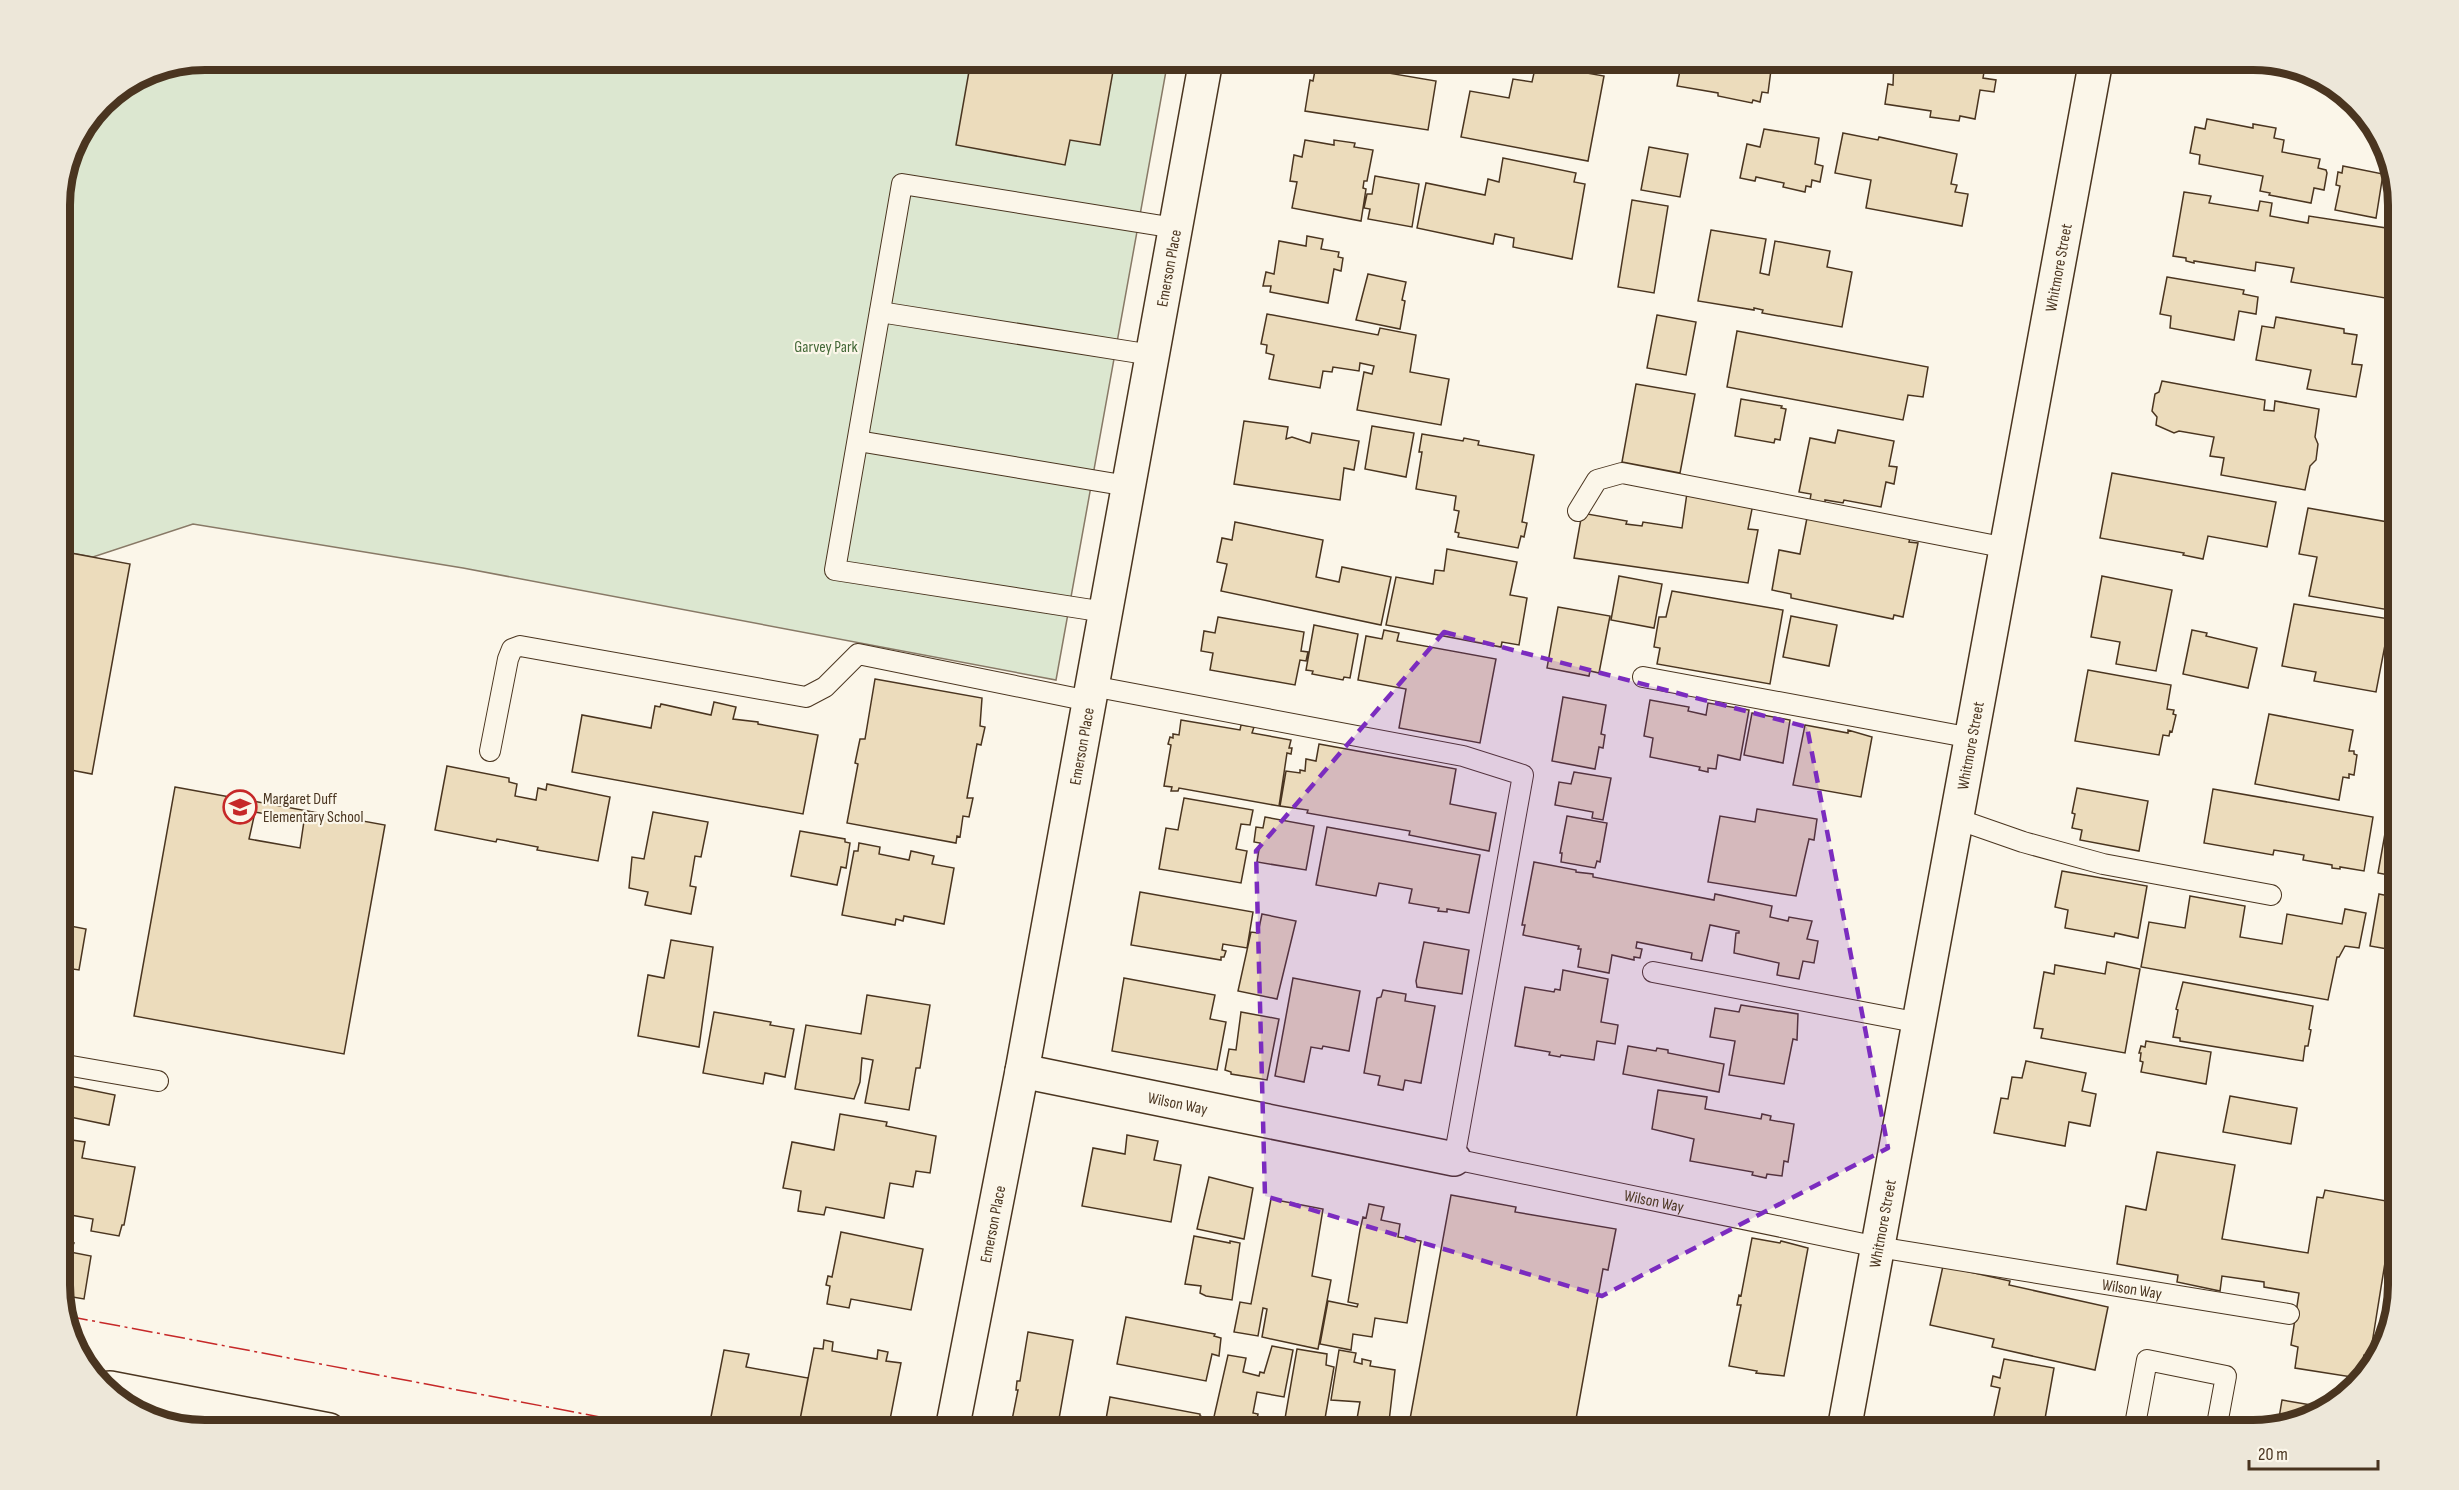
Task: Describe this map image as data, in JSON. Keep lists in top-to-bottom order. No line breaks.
{"streets":{"street":["Emerson Place","Whitmore Street","Wilson Way"]},"crossings":[["Emerson Place","Wilson Way"],["Whitmore Street","Wilson Way"]],"parks":["Garvey Park"],"places":{"school or university":["Margaret Duff Elementary School"]},"scale_bar":"20 m"}
